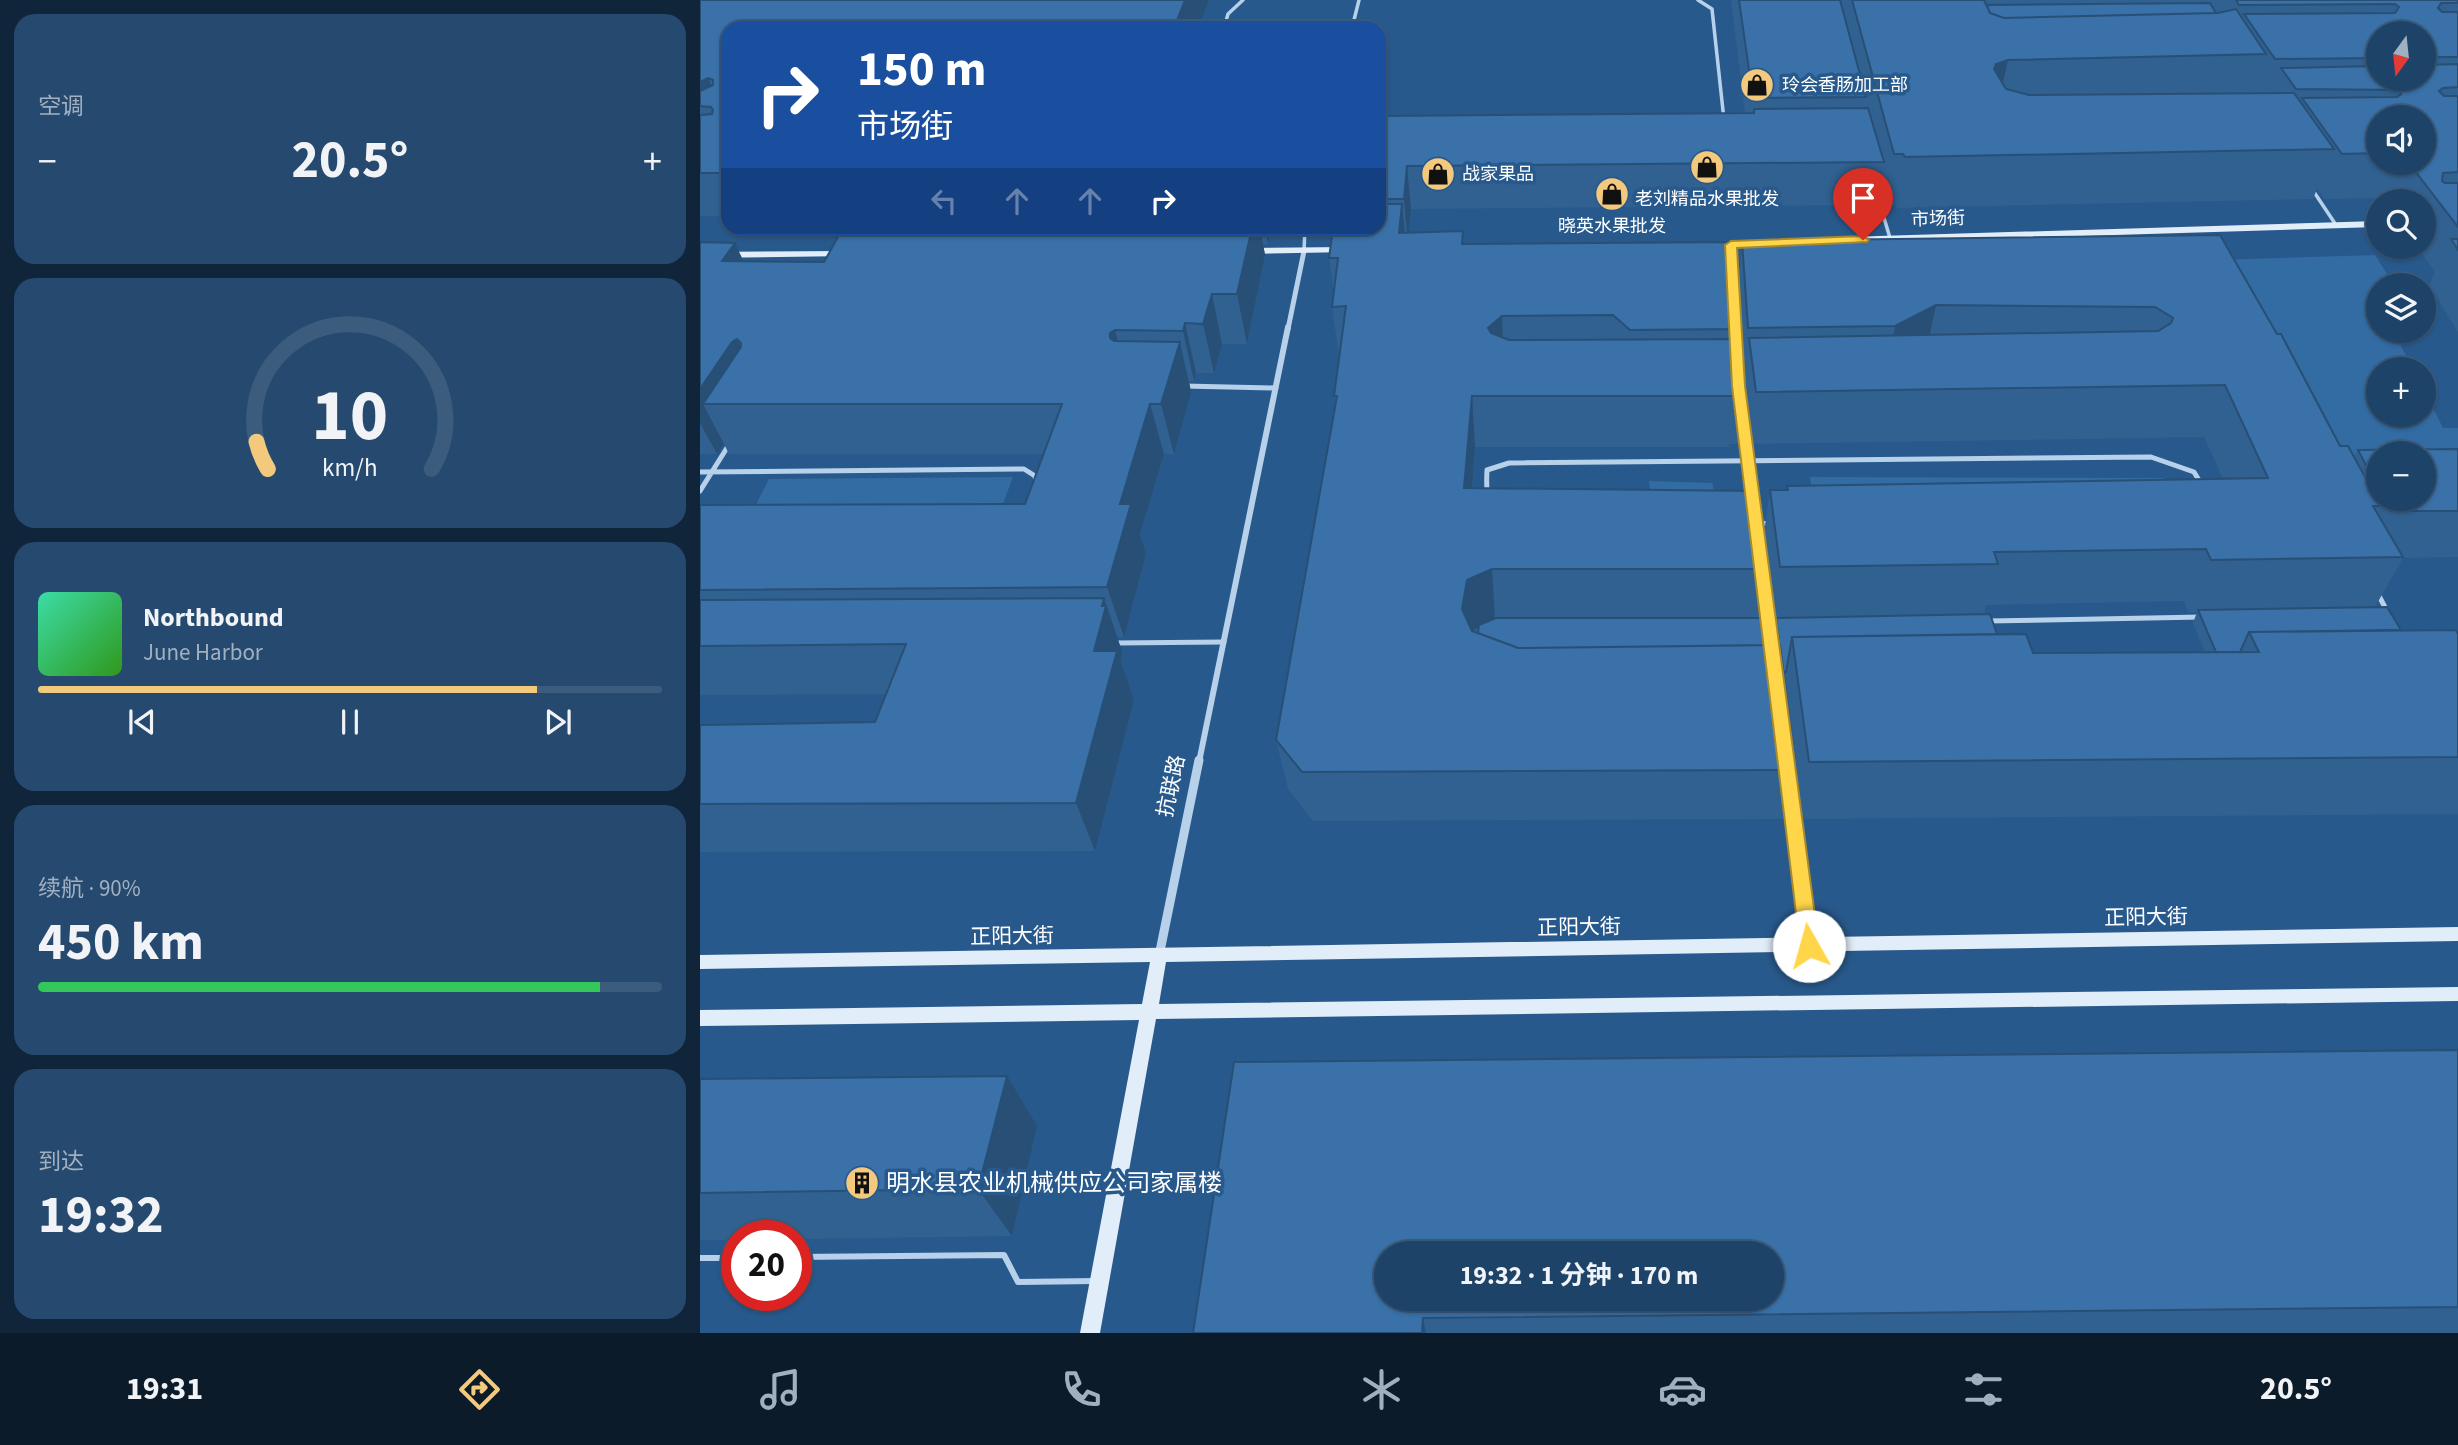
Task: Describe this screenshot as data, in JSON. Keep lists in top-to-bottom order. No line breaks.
{"streets":{"main road":["市场街","抗联路","正阳大街"]},"crossings":[["抗联路","正阳大街"]],"places":{"shop":["玲会香肠加工部","老刘精品水果批发","战家果品","晓英水果批发"],"building":["明水县农业机械供应公司家属楼"]},"north":"bottom","page":{"tile":["空调",["续航 · 90%","450 km"],["到达","19:32"]],"map_buttons":["+","−"],"turn":["150 m","市场街"],"heat":["−","20.5°","+"],"song":["Northbound","June Harbor"],"limit":"20","trip":"19:32 · 1 分钟 · 170 m","tabs":["19:31","20.5°"],"gauge":["10","km/h"]}}
